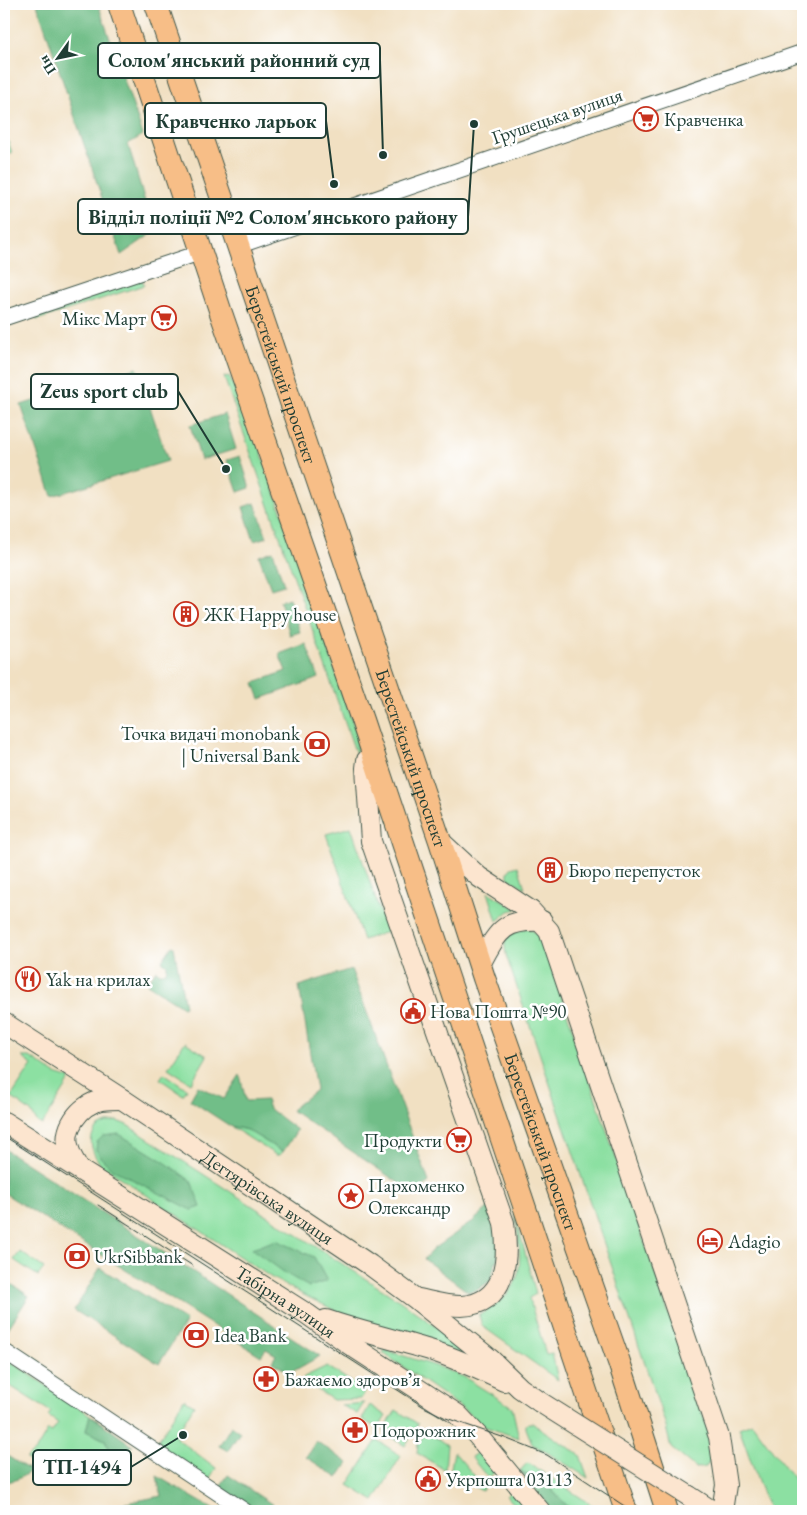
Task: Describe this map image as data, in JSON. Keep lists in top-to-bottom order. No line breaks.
{"streets":{"main road":["Берестейський проспект","Дегтярівська вулиця","Табірна вулиця"],"street":["Грушецька вулиця"]},"crossings":[["Грушецька вулиця","Берестейський проспект"],["Дегтярівська вулиця","Табірна вулиця"]],"places":{"supermarket":["Кравченка","Мікс Март","Продукти"],"other":["Відділ поліції №2 Солом'янського району","Солом'янський районний суд","Кравченко ларьок","Zeus sport club","ТП-1494"],"building":["ЖК Happy house","Бюро перепусток"],"bank":["Точка видачі monobank | Universal Bank","UkrSibbank","Idea Bank"],"restaurant":["Yak на крилах"],"public building":["Нова Пошта №90","Укрпошта 03113"],"place":["Пархоменко Олександр"],"hotel":["Adagio"],"pharmacy":["Бажаємо здоровʼя","Подорожник"]},"north":"bottom left"}
